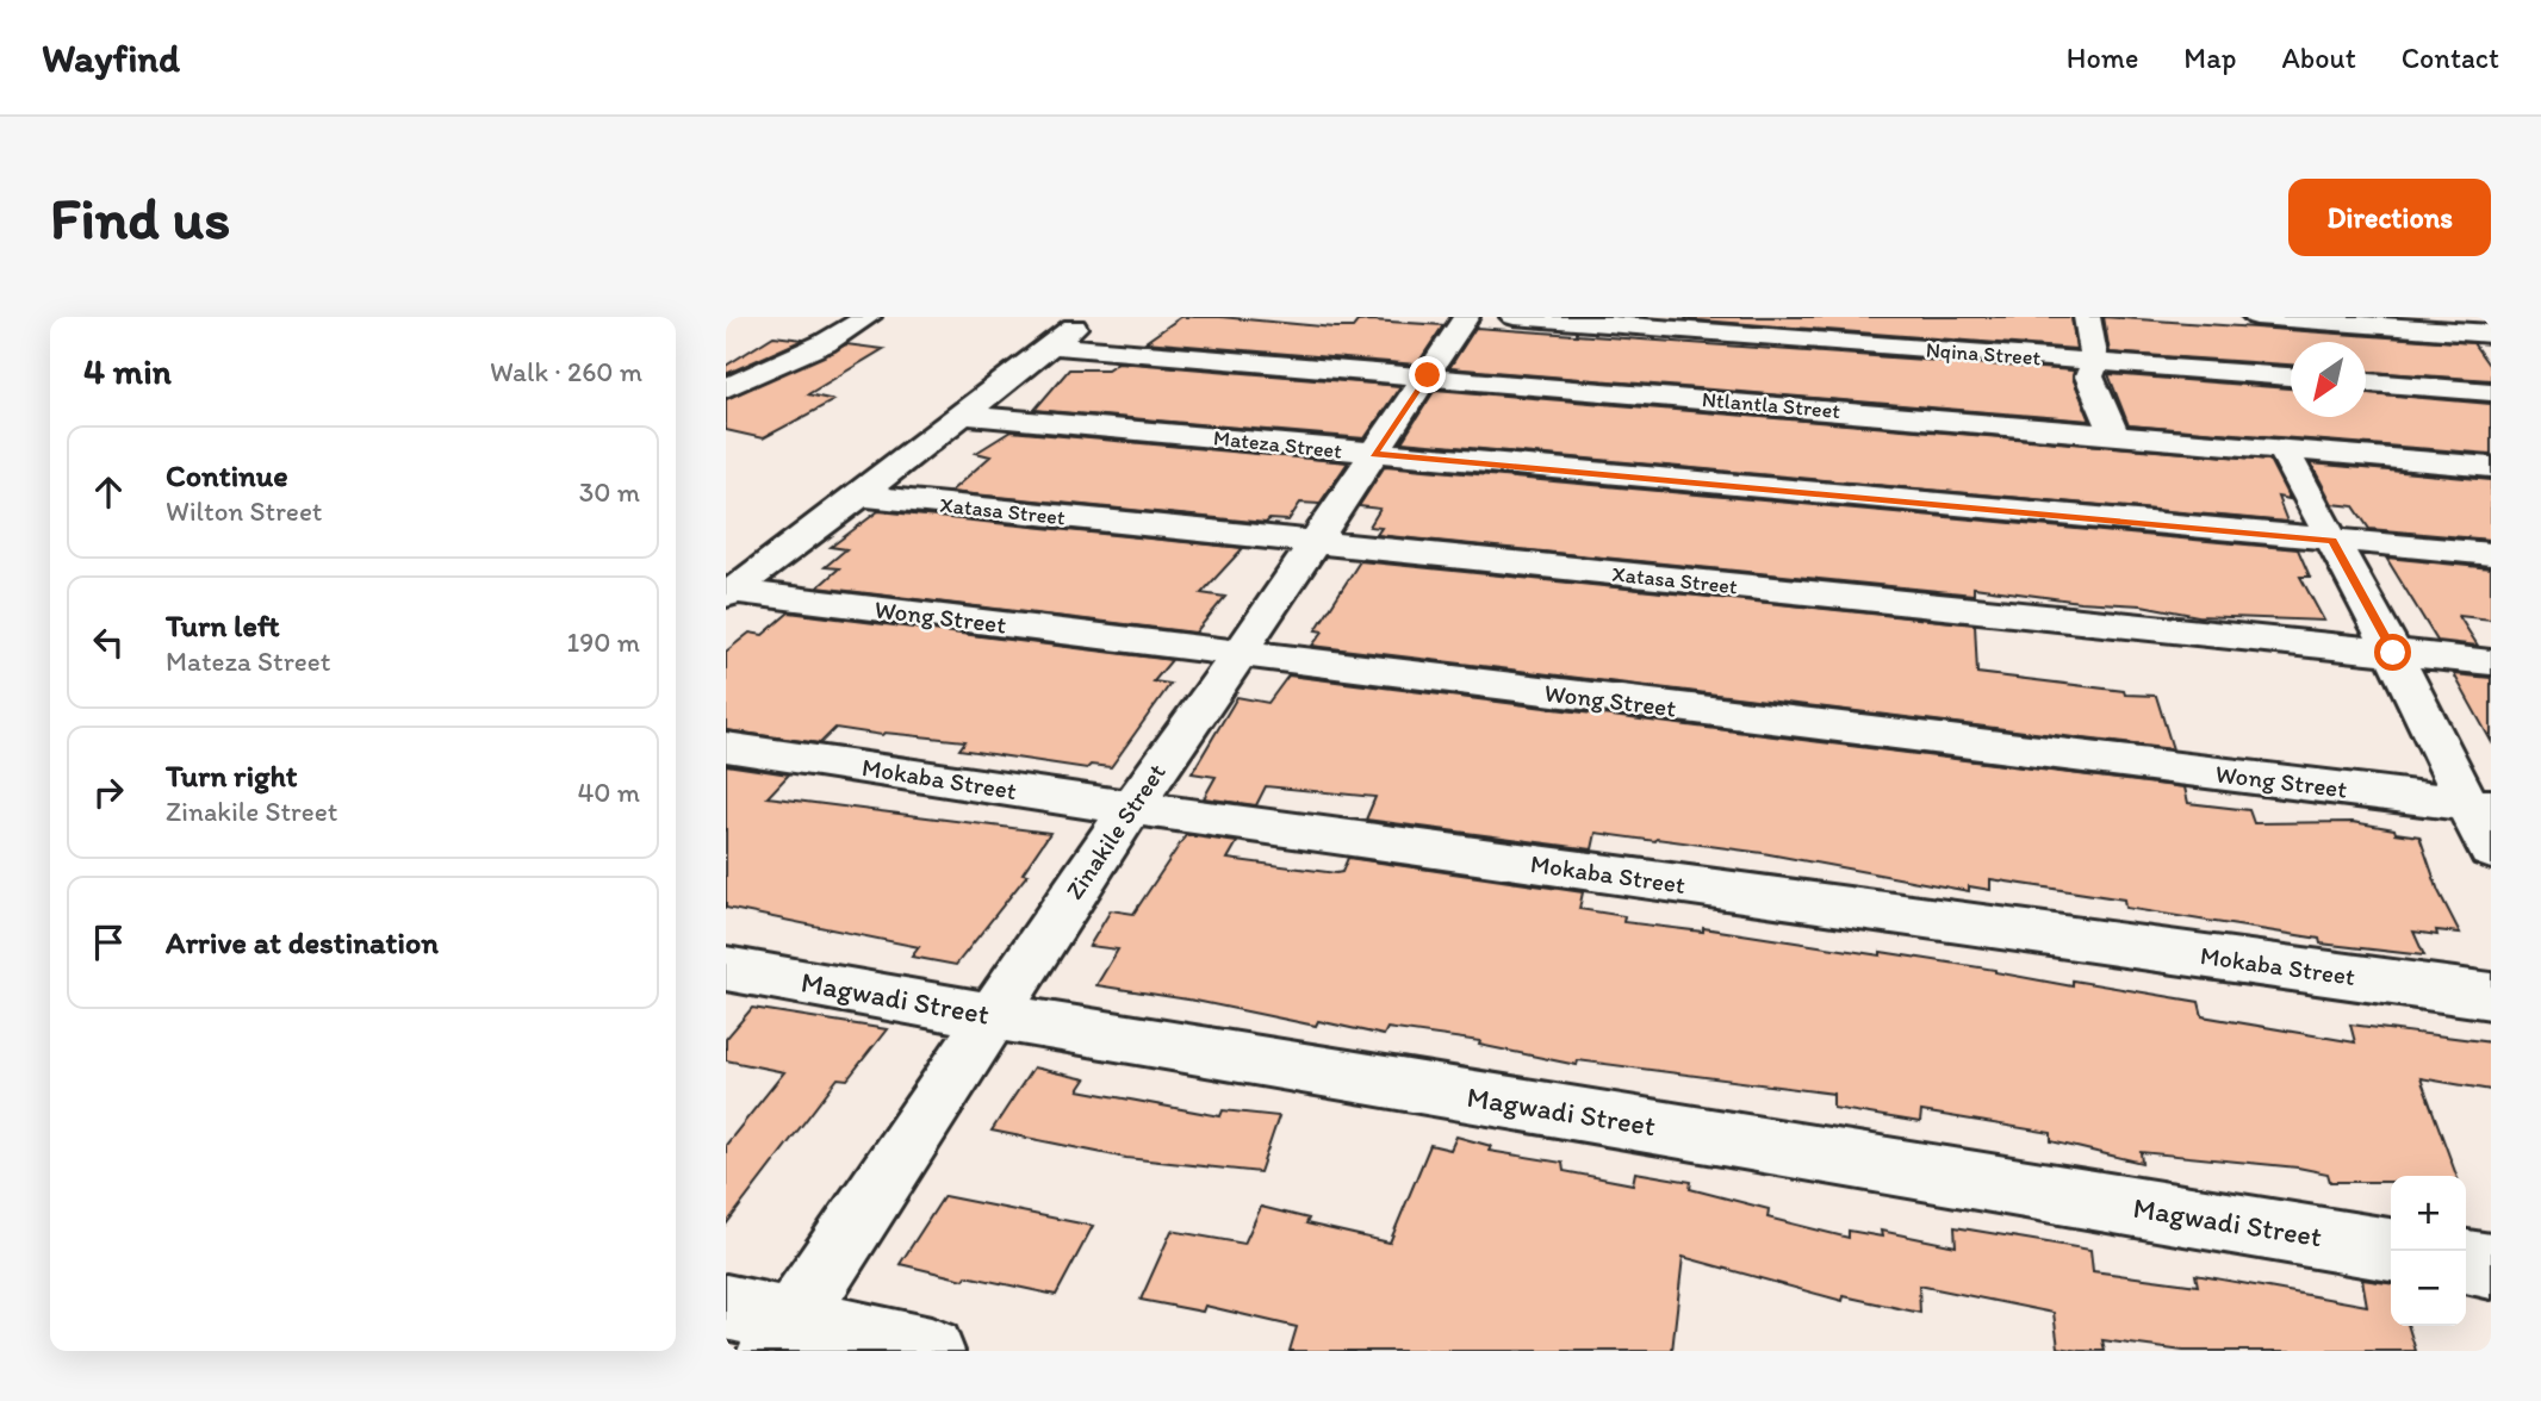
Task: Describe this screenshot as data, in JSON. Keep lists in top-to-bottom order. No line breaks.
{"streets":{"street":["Nqina Street","Ntlantla Street","Mateza Street","Xatasa Street","Wong Street","Mokaba Street","Zinakile Street","Magwadi Street"]},"crossings":[["Ntlantla Street","Zinakile Street"],["Mateza Street","Zinakile Street"],["Xatasa Street","Zinakile Street"],["Wong Street","Zinakile Street"],["Mokaba Street","Zinakile Street"],["Zinakile Street","Magwadi Street"]],"north":"bottom left","page":{"header":"Wayfind","nav":["Home","Map","About","Contact"],"buttons":"Directions","title":"Find us","heading":["4 min","Walk · 260 m"],"list":[["Continue","Wilton Street","30 m"],["Turn left","Mateza Street","190 m"],["Turn right","Zinakile Street","40 m"],"Arrive at destination"],"map_buttons":["+","−"]}}
